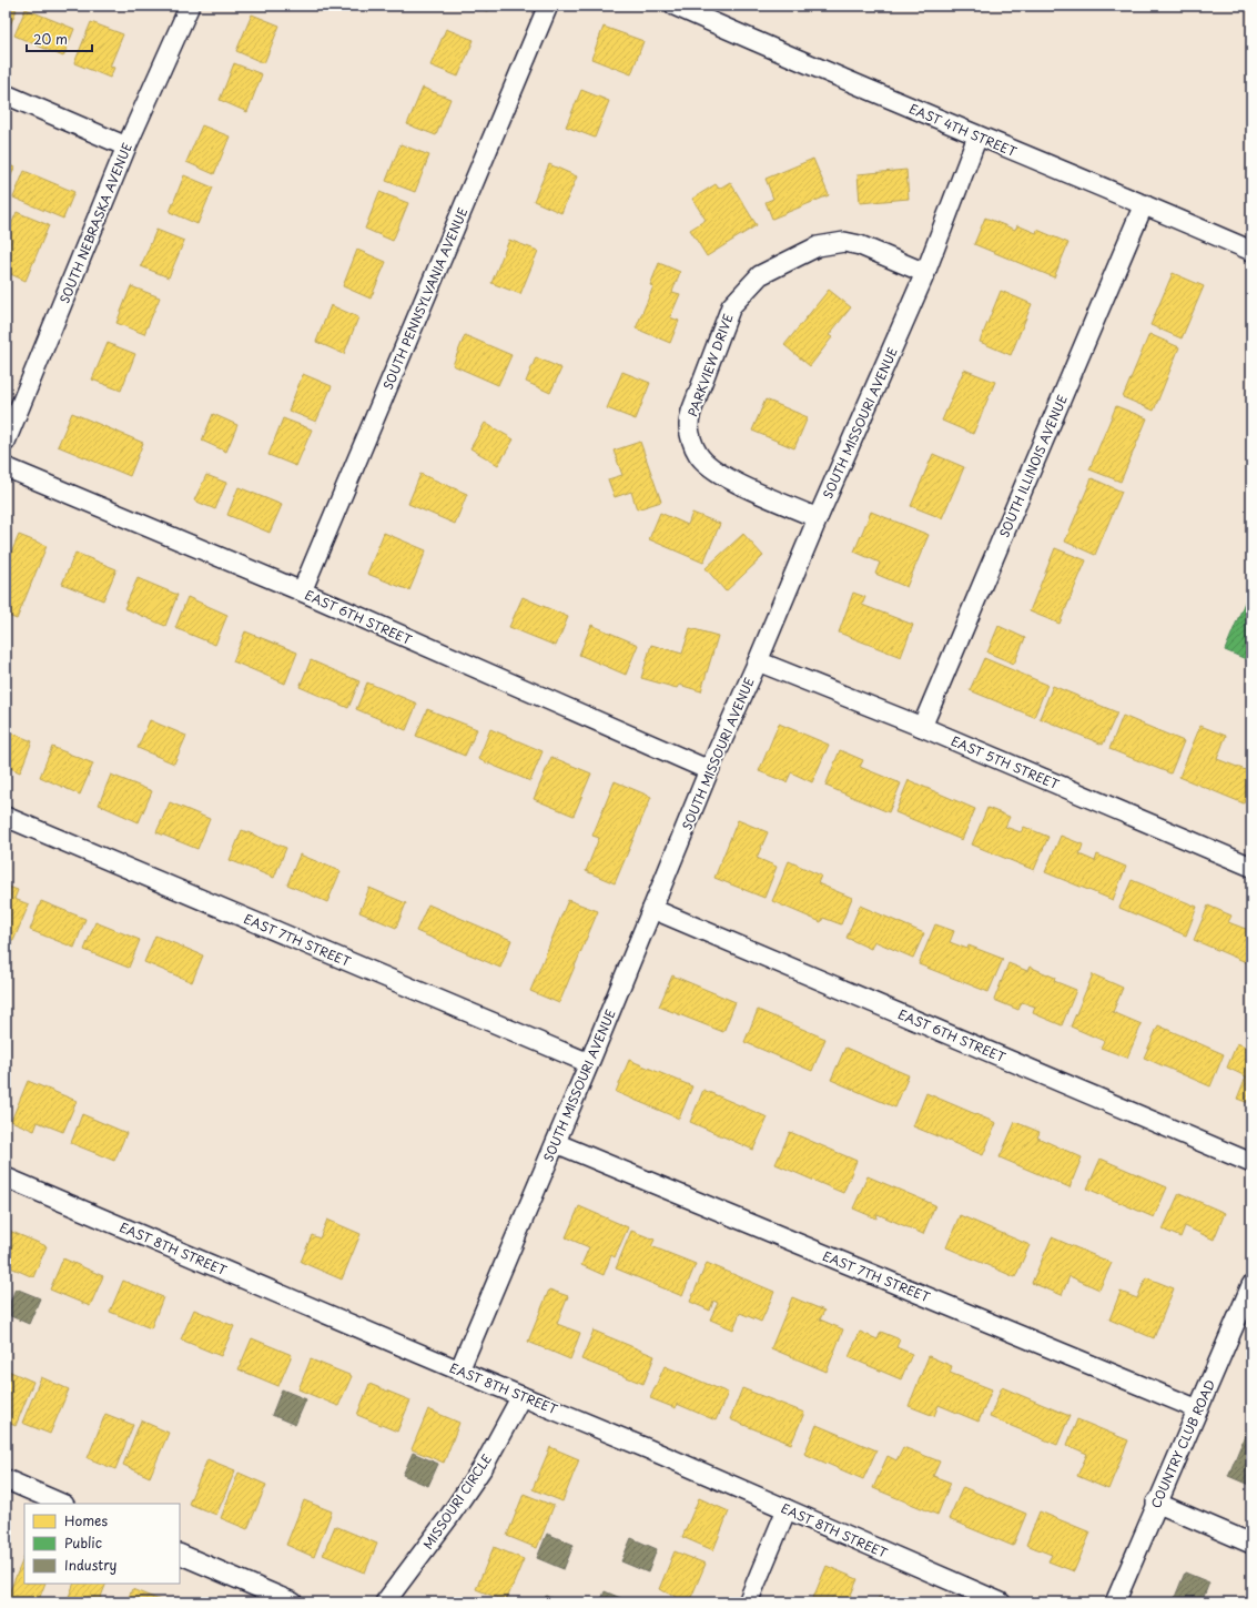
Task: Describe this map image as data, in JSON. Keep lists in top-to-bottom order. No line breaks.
{"streets":{"street":["EAST 4TH STREET","SOUTH NEBRASKA AVENUE","SOUTH PENNSYLVANIA AVENUE","PARKVIEW DRIVE","SOUTH MISSOURI AVENUE","SOUTH ILLINOIS AVENUE","EAST 6TH STREET","EAST 5TH STREET","EAST 7TH STREET","EAST 8TH STREET","COUNTRY CLUB ROAD","MISSOURI CIRCLE"]},"crossings":[["EAST 4TH STREET","SOUTH MISSOURI AVENUE"],["EAST 4TH STREET","SOUTH ILLINOIS AVENUE"],["SOUTH PENNSYLVANIA AVENUE","EAST 6TH STREET"],["PARKVIEW DRIVE","SOUTH MISSOURI AVENUE"],["SOUTH MISSOURI AVENUE","EAST 6TH STREET"],["SOUTH MISSOURI AVENUE","EAST 5TH STREET"],["SOUTH MISSOURI AVENUE","EAST 7TH STREET"],["SOUTH MISSOURI AVENUE","EAST 8TH STREET"],["SOUTH ILLINOIS AVENUE","EAST 5TH STREET"],["EAST 7TH STREET","COUNTRY CLUB ROAD"],["EAST 8TH STREET","MISSOURI CIRCLE"]],"legend":["Homes","Public","Industry"],"scale_bar":"20 m"}
